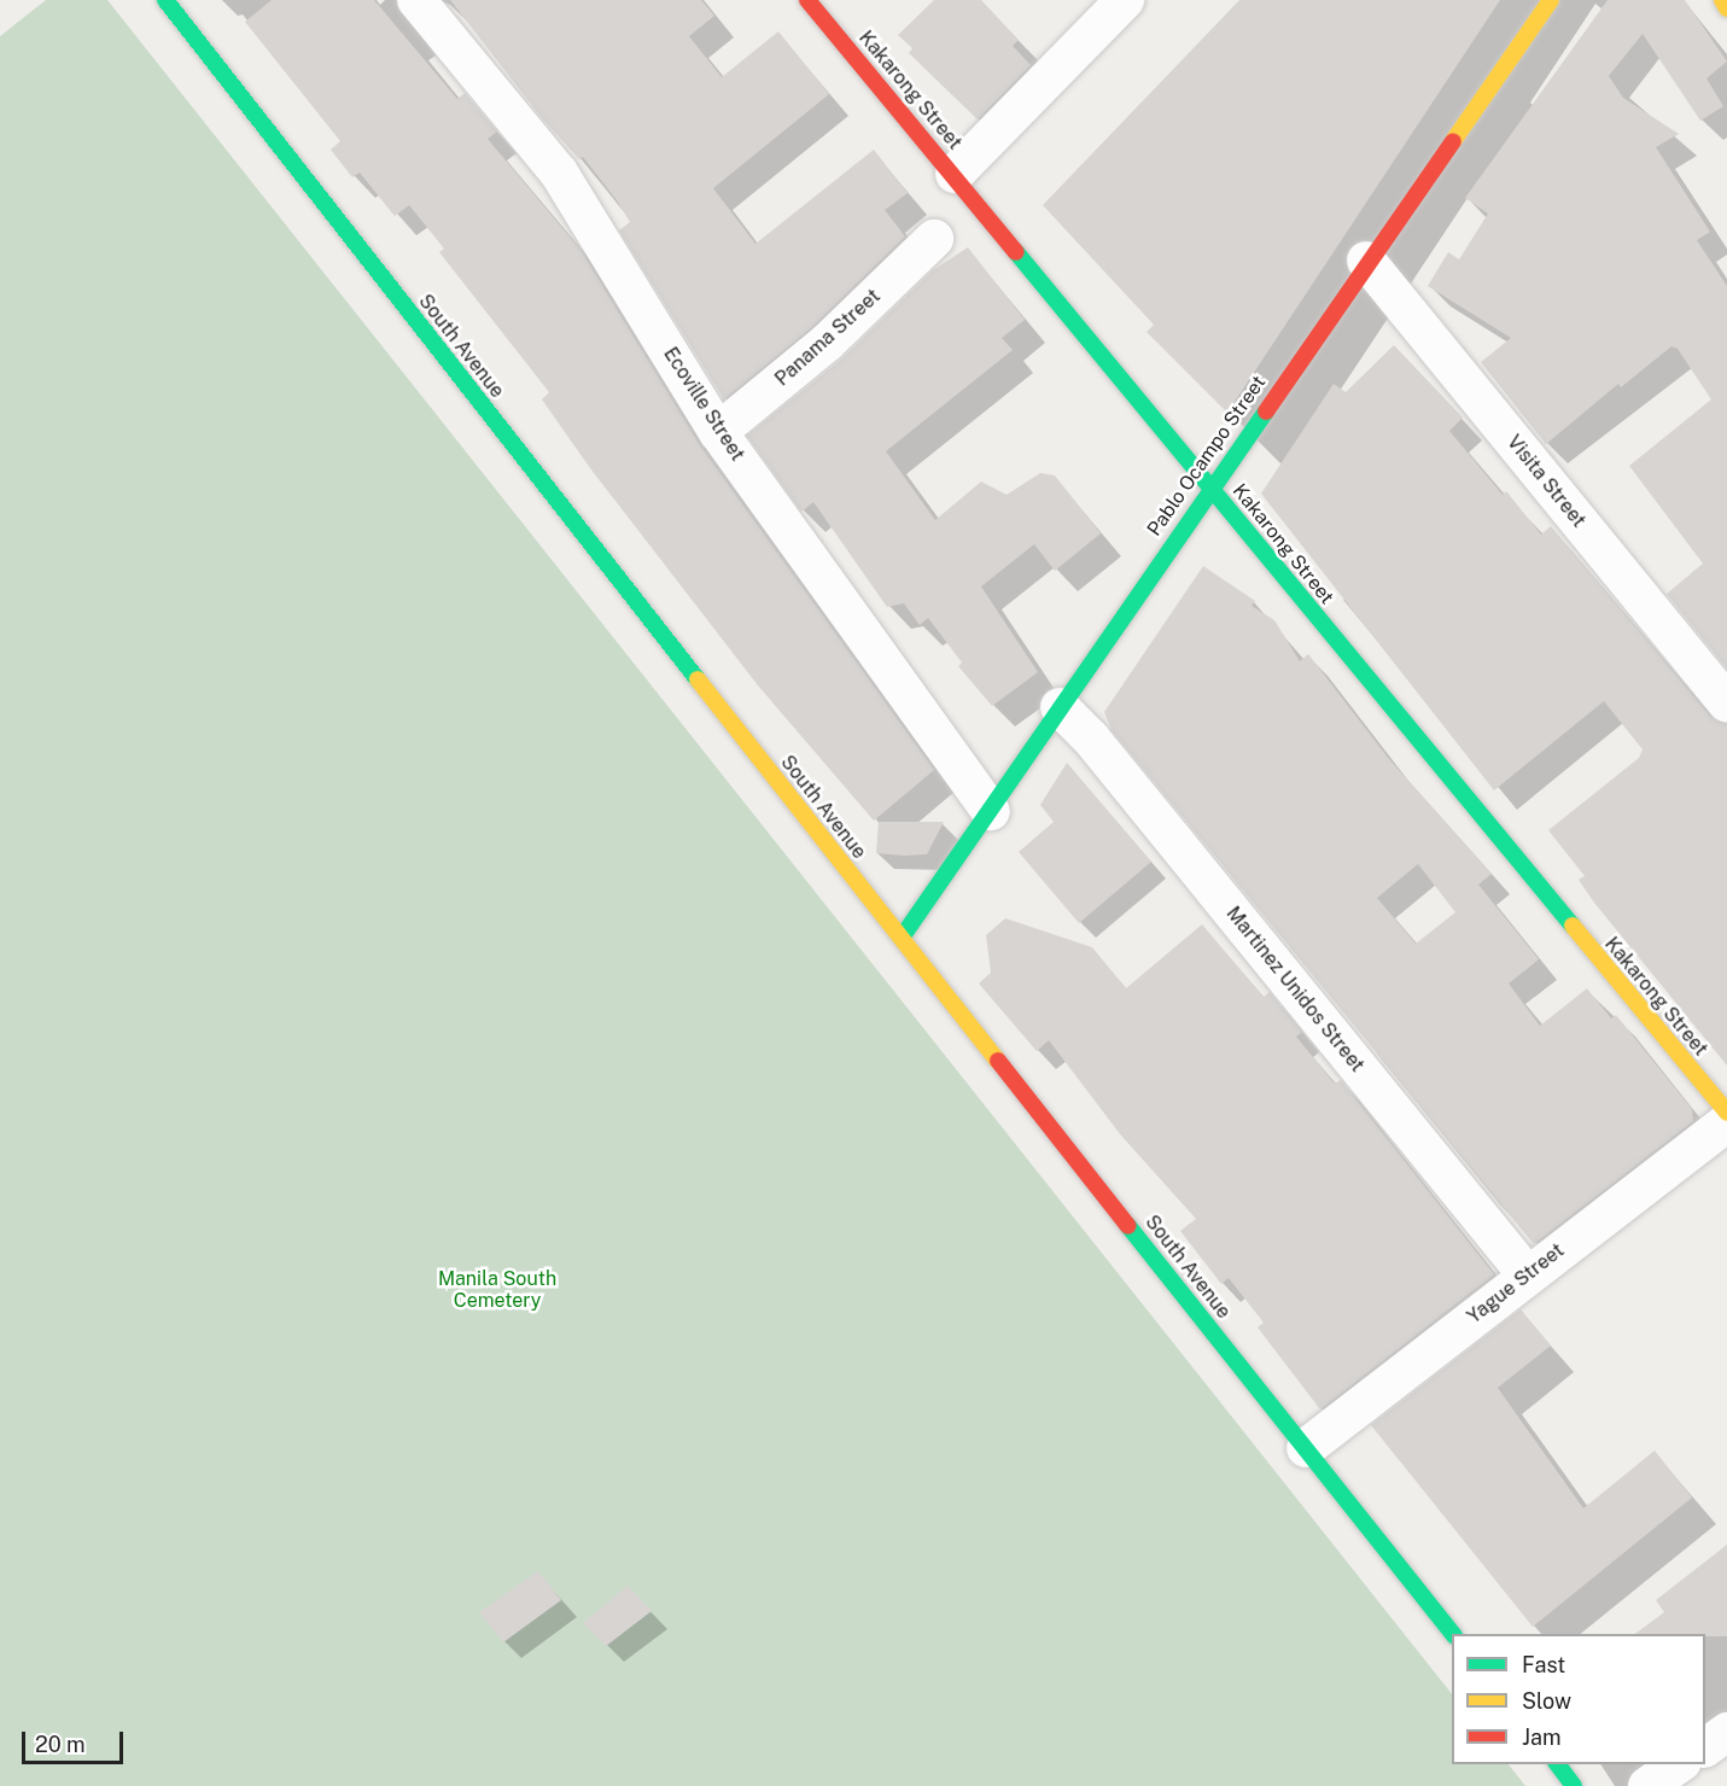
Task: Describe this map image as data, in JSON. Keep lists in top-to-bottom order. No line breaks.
{"streets":{"main road":["Kakarong Street","South Avenue","Pablo Ocampo Street"],"street":["Panama Street","Ecoville Street","Visita Street","Martinez Unidos Street","Yague Street"]},"crossings":[["Kakarong Street","Pablo Ocampo Street"],["Panama Street","Ecoville Street"],["South Avenue","Pablo Ocampo Street"],["South Avenue","Yague Street"],["Ecoville Street","Pablo Ocampo Street"],["Pablo Ocampo Street","Visita Street"],["Pablo Ocampo Street","Martinez Unidos Street"],["Martinez Unidos Street","Yague Street"]],"parks":["Manila South Cemetery"],"legend":["Fast","Slow","Jam"],"scale_bar":"20 m"}
